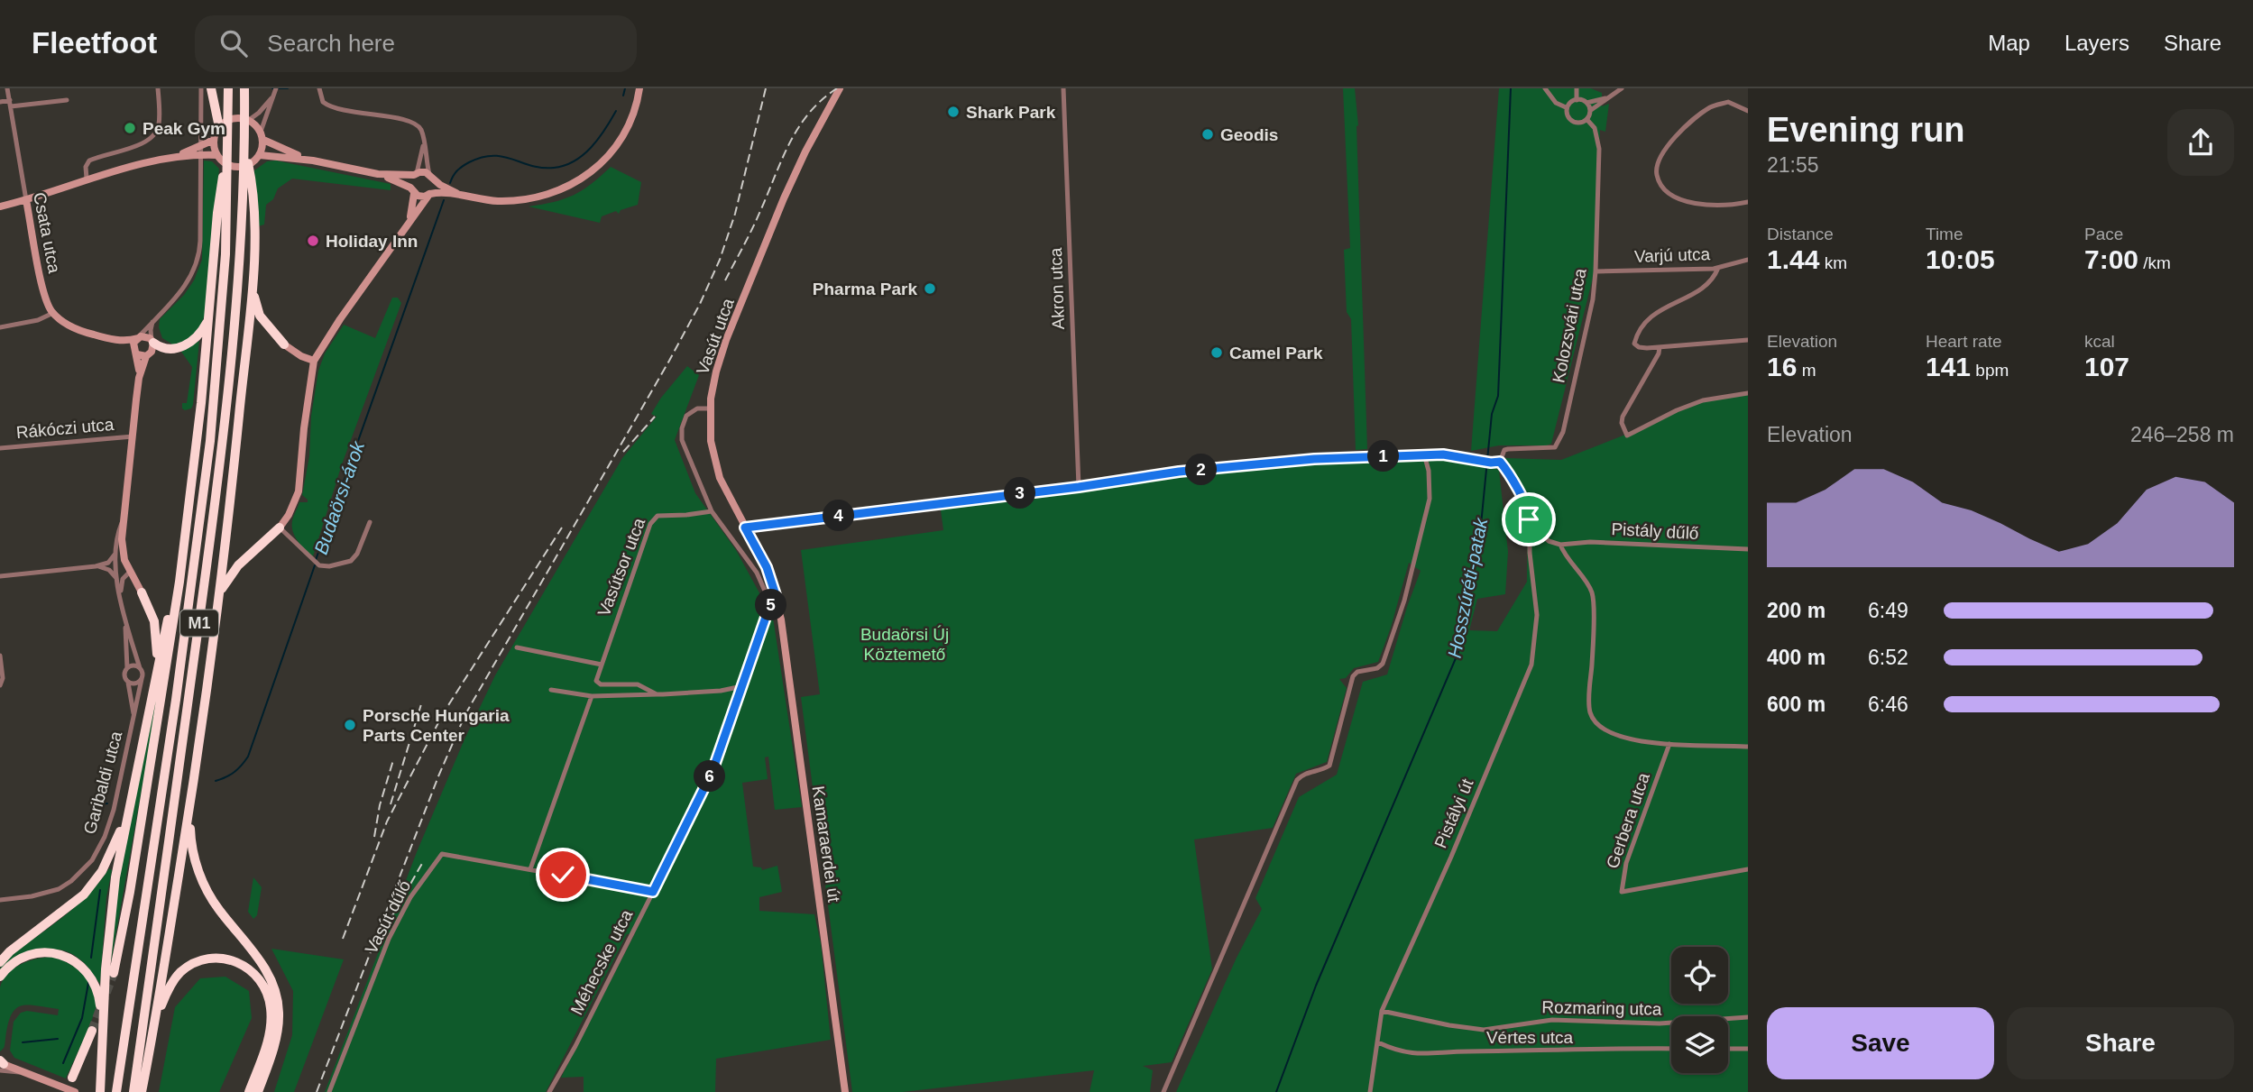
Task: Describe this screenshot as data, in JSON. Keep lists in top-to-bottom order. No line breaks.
{"streets":{"highway":["M1"],"street":["Csata utca","Varjú utca","Akron utca","Kolozsvári utca","Vasút utca","Rákóczi utca","Pistály dűlő","Vasútsor utca","Garibaldi utca","Pistályi út","Gerbera utca","Kamaraerdei út","Vasút dűlő","Méhecske utca","Rozmaring utca","Vértes utca"]},"crossings":[["Varjú utca","Kolozsvári utca"],["Vasút utca","Kamaraerdei út"],["Vasút utca","Méhecske utca"],["Pistályi út","Rozmaring utca"],["Pistályi út","Vértes utca"],["Kamaraerdei út","Méhecske utca"],["Vasút dűlő","Méhecske utca"]],"water":["Budaörsi-árok","Hosszúréti-patak"],"parks":["Budaörsi Új Köztemető"],"places":["Shark Park","Peak Gym","Geodis","Holiday Inn","Pharma Park","Camel Park","Porsche Hungaria Parts Center"],"page":{"header":"Fleetfoot","search":"Search here","nav":["Map","Layers","Share"],"heading":["Evening run","21:55"],"stats":[["Distance","1.44 km"],["Time","10:05"],["Pace","7:00 /km"],["Elevation","16 m"],["Heart rate","141 bpm"],["kcal","107"]],"chart":["Elevation","246–258 m"],"pins":["1","2","3","4","5","6"],"list":[{"name":"200 m","note":"6:49"},{"name":"400 m","note":"6:52"},{"name":"600 m","note":"6:46"}],"buttons":["Save","Share"]}}
